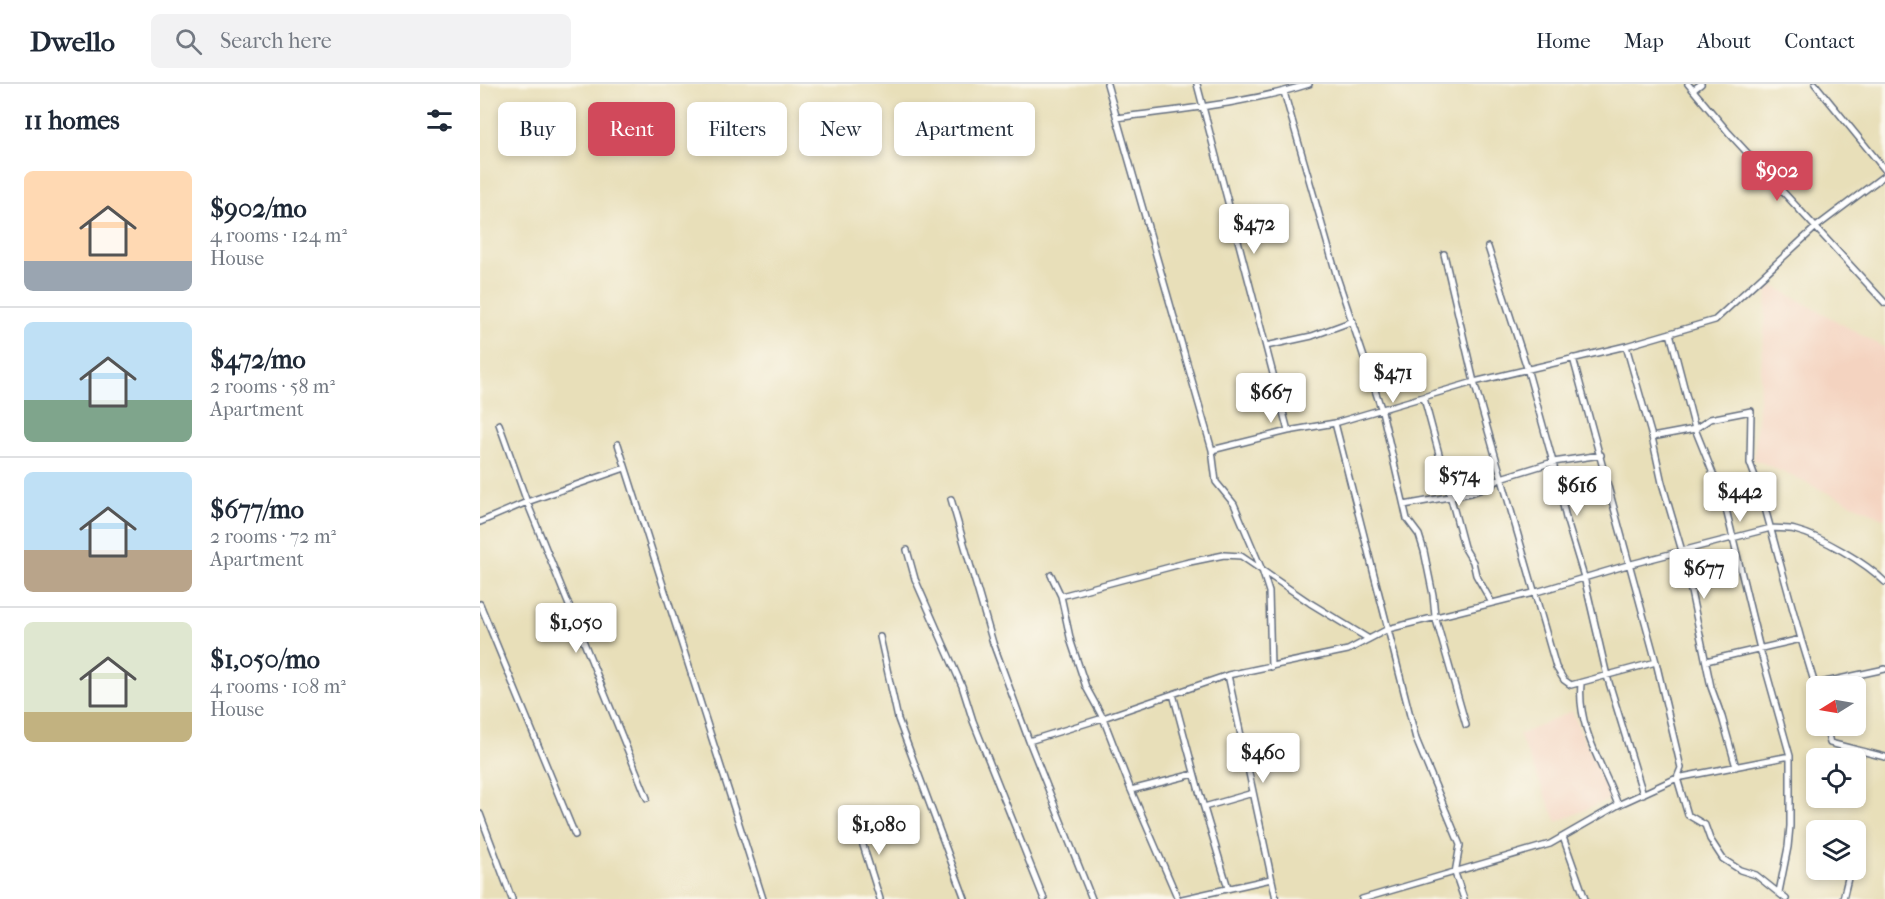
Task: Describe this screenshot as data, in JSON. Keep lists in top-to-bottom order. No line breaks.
{"north":"left","page":{"header":"Dwello","search":"Search here","nav":["Home","Map","About","Contact"],"heading":"11 homes","chip":["Buy","Rent","Filters","New","Apartment"],"price":["$902","$472","$471","$667","$574","$616","$442","$677","$1,050","$460","$1,080"],"list":[{"name":"$902/mo","note":"4 rooms · 124 m² · House"},{"name":"$472/mo","note":"2 rooms · 58 m² · Apartment"},{"name":"$677/mo","note":"2 rooms · 72 m² · Apartment"},{"name":"$1,050/mo","note":"4 rooms · 108 m² · House"}]}}
